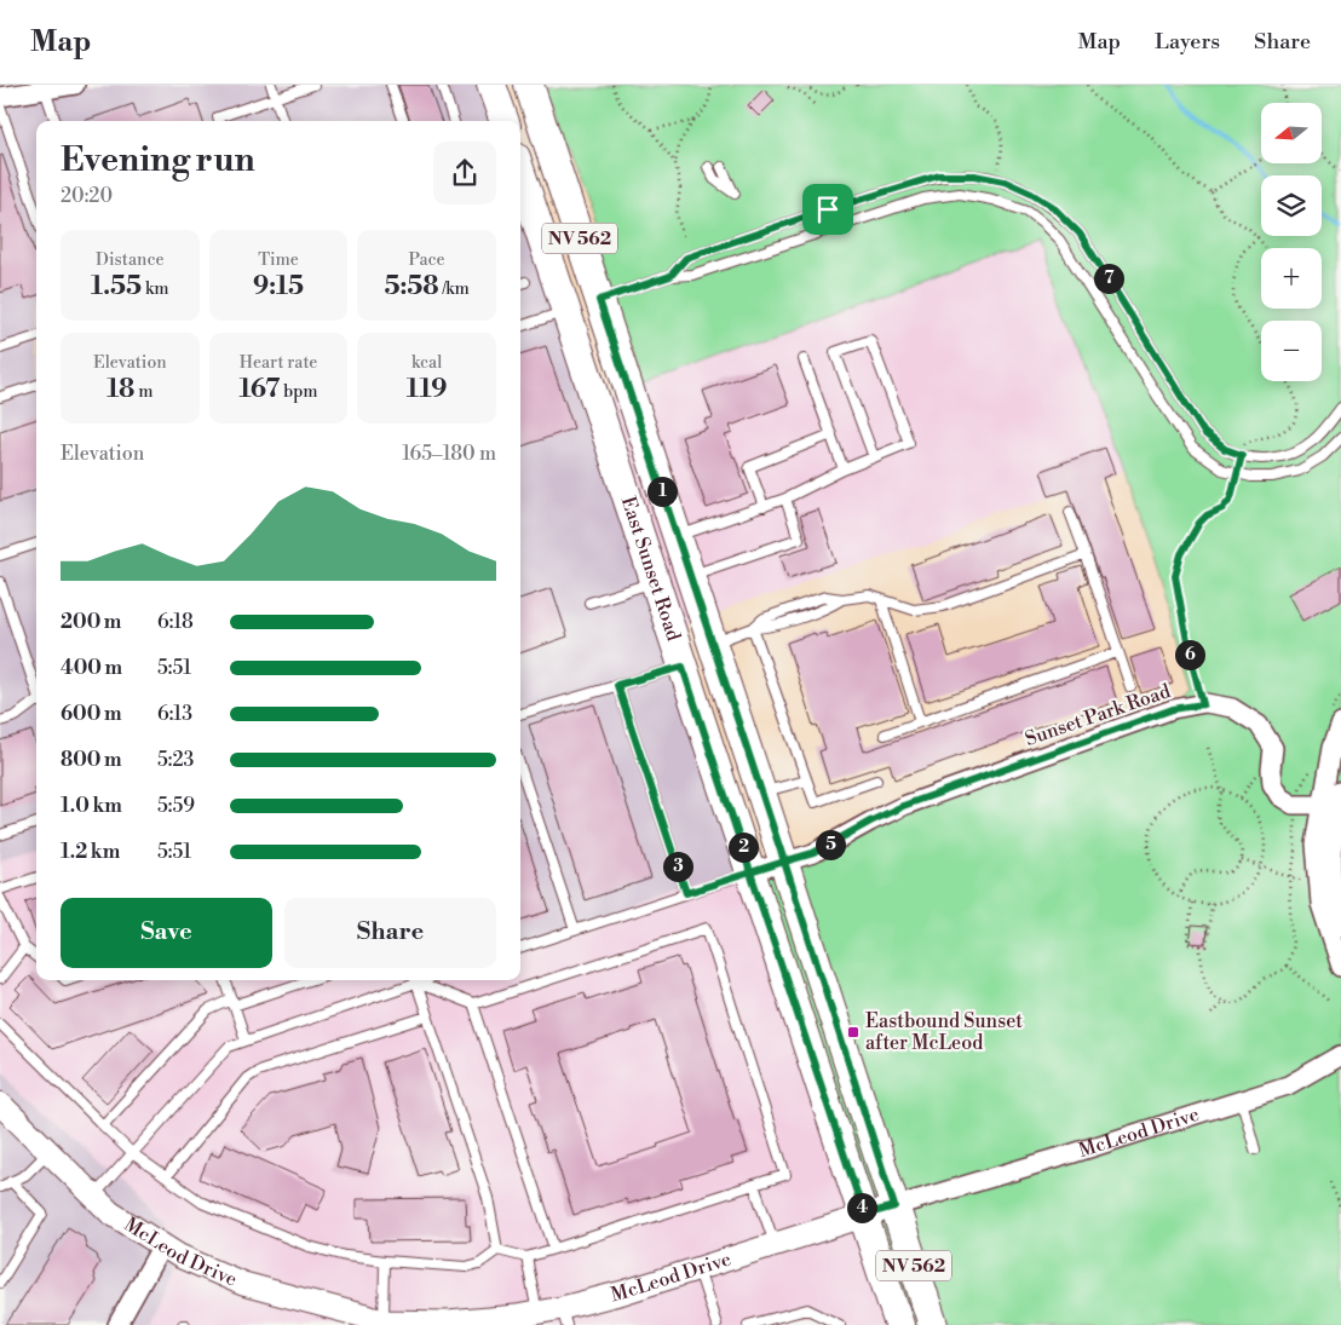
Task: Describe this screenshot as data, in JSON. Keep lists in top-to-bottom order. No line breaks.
{"streets":{"main road":["NV 562","East Sunset Road"],"street":["Sunset Park Road","McLeod Drive"]},"crossings":[["East Sunset Road","Sunset Park Road"],["East Sunset Road","McLeod Drive"]],"places":{"transit":["Eastbound Sunset after McLeod"]},"north":"left","page":{"header":"Map","nav":["Map","Layers","Share"],"map_buttons":["+","−"],"heading":["Evening run","20:20"],"stats":[["Distance","1.55 km"],["Time","9:15"],["Pace","5:58 /km"],["Elevation","18 m"],["Heart rate","167 bpm"],["kcal","119"]],"pins":["7","1","6","5","2","3","4"],"chart":["Elevation","165–180 m"],"list":[{"name":"200 m","note":"6:18"},{"name":"400 m","note":"5:51"},{"name":"600 m","note":"6:13"},{"name":"800 m","note":"5:23"},{"name":"1.0 km","note":"5:59"},{"name":"1.2 km","note":"5:51"}],"buttons":["Save","Share"]}}
